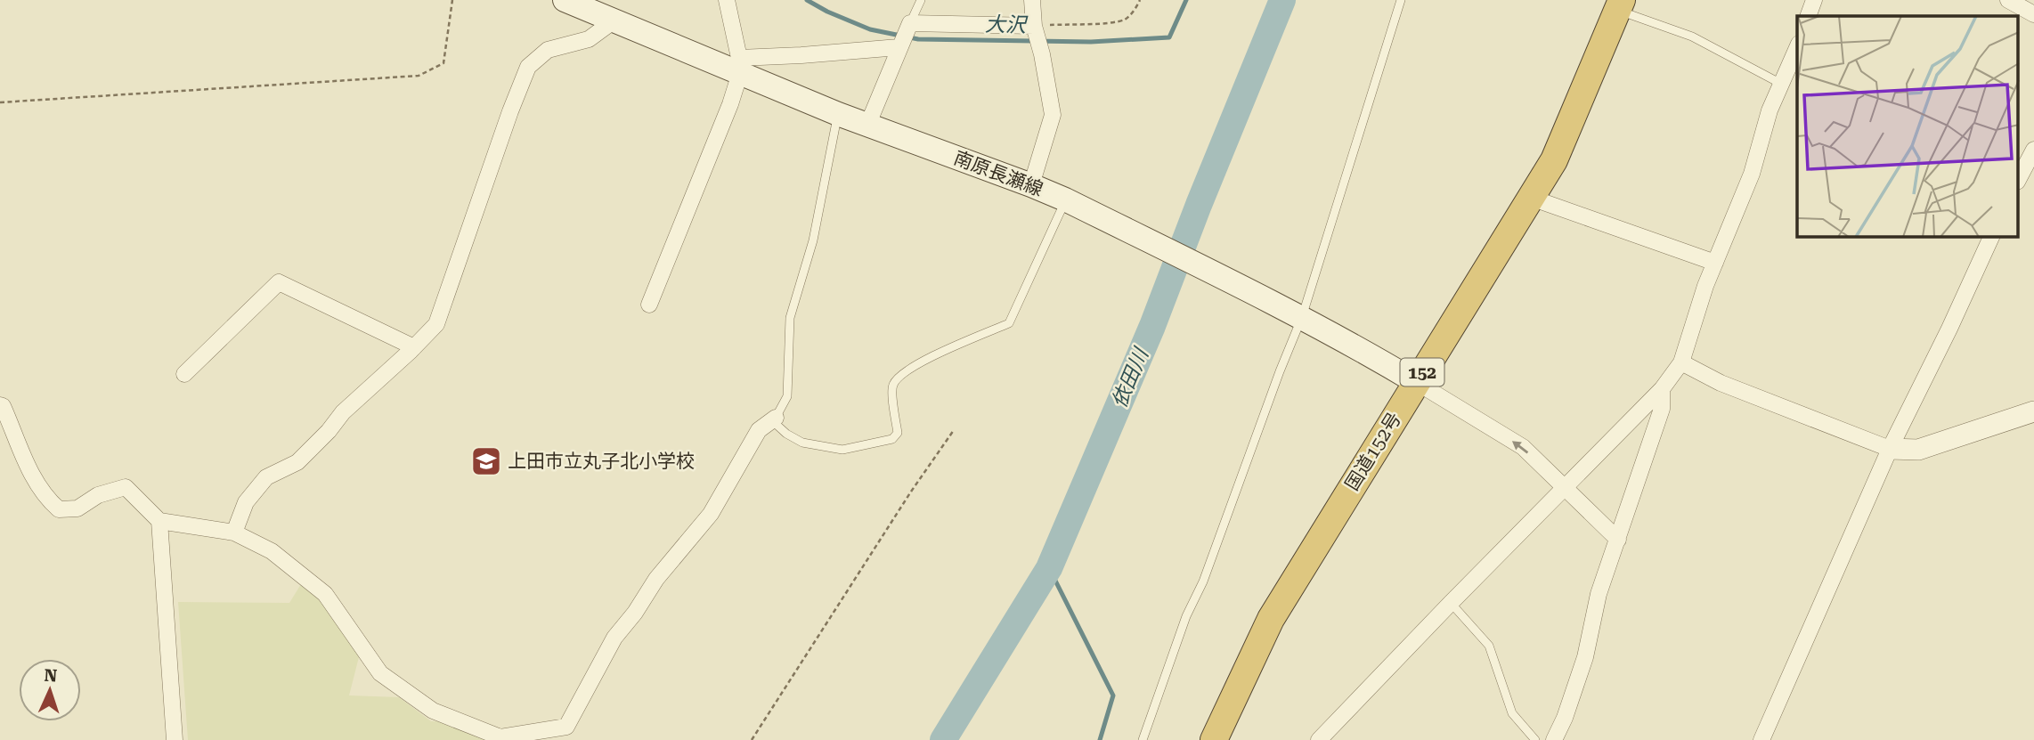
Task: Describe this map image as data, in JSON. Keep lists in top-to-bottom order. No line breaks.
{"streets":{"highway":["152","国道152号"],"main road":["南原長瀬線"]},"crossings":[["南原長瀬線","国道152号"]],"water":["大沢","依田川"],"places":{"school or university":["上田市立丸子北小学校"]},"north":"top"}
